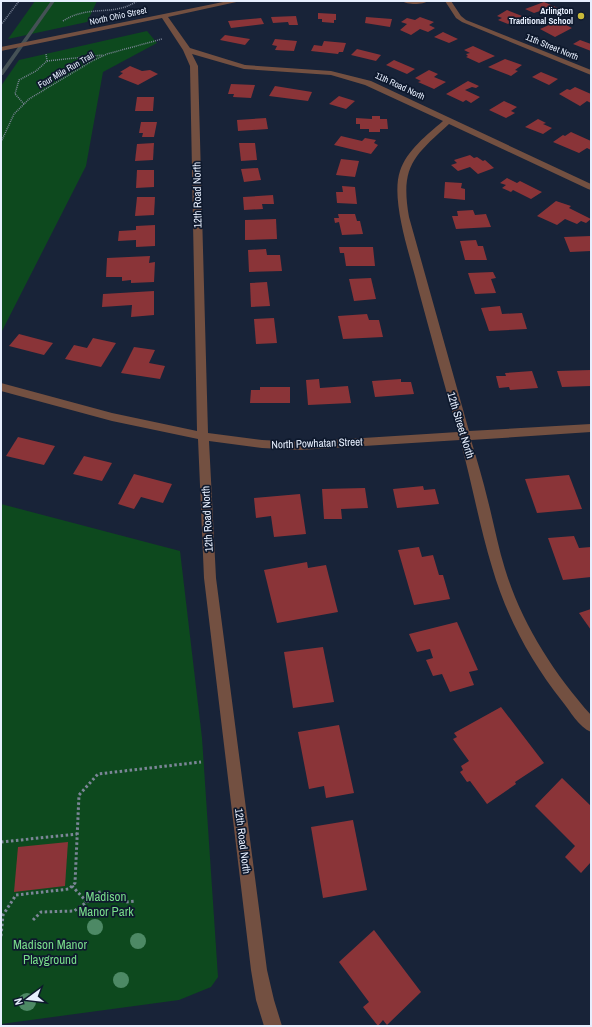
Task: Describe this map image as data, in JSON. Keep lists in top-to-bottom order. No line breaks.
{"streets":{"street":["North Ohio Street","11th Street North","11th Road North","12th Road North","12th Street North","North Powhatan Street"],"path":["Four Mile Run Trail"]},"crossings":[["North Ohio Street","Four Mile Run Trail"],["North Ohio Street","12th Road North"],["Four Mile Run Trail","12th Road North"],["11th Road North","12th Road North"],["11th Road North","12th Street North"],["12th Road North","North Powhatan Street"],["12th Street North","North Powhatan Street"]],"parks":["Madison Manor Park","Madison Manor Playground"],"places":["Arlington Traditional School"],"north":"left"}
